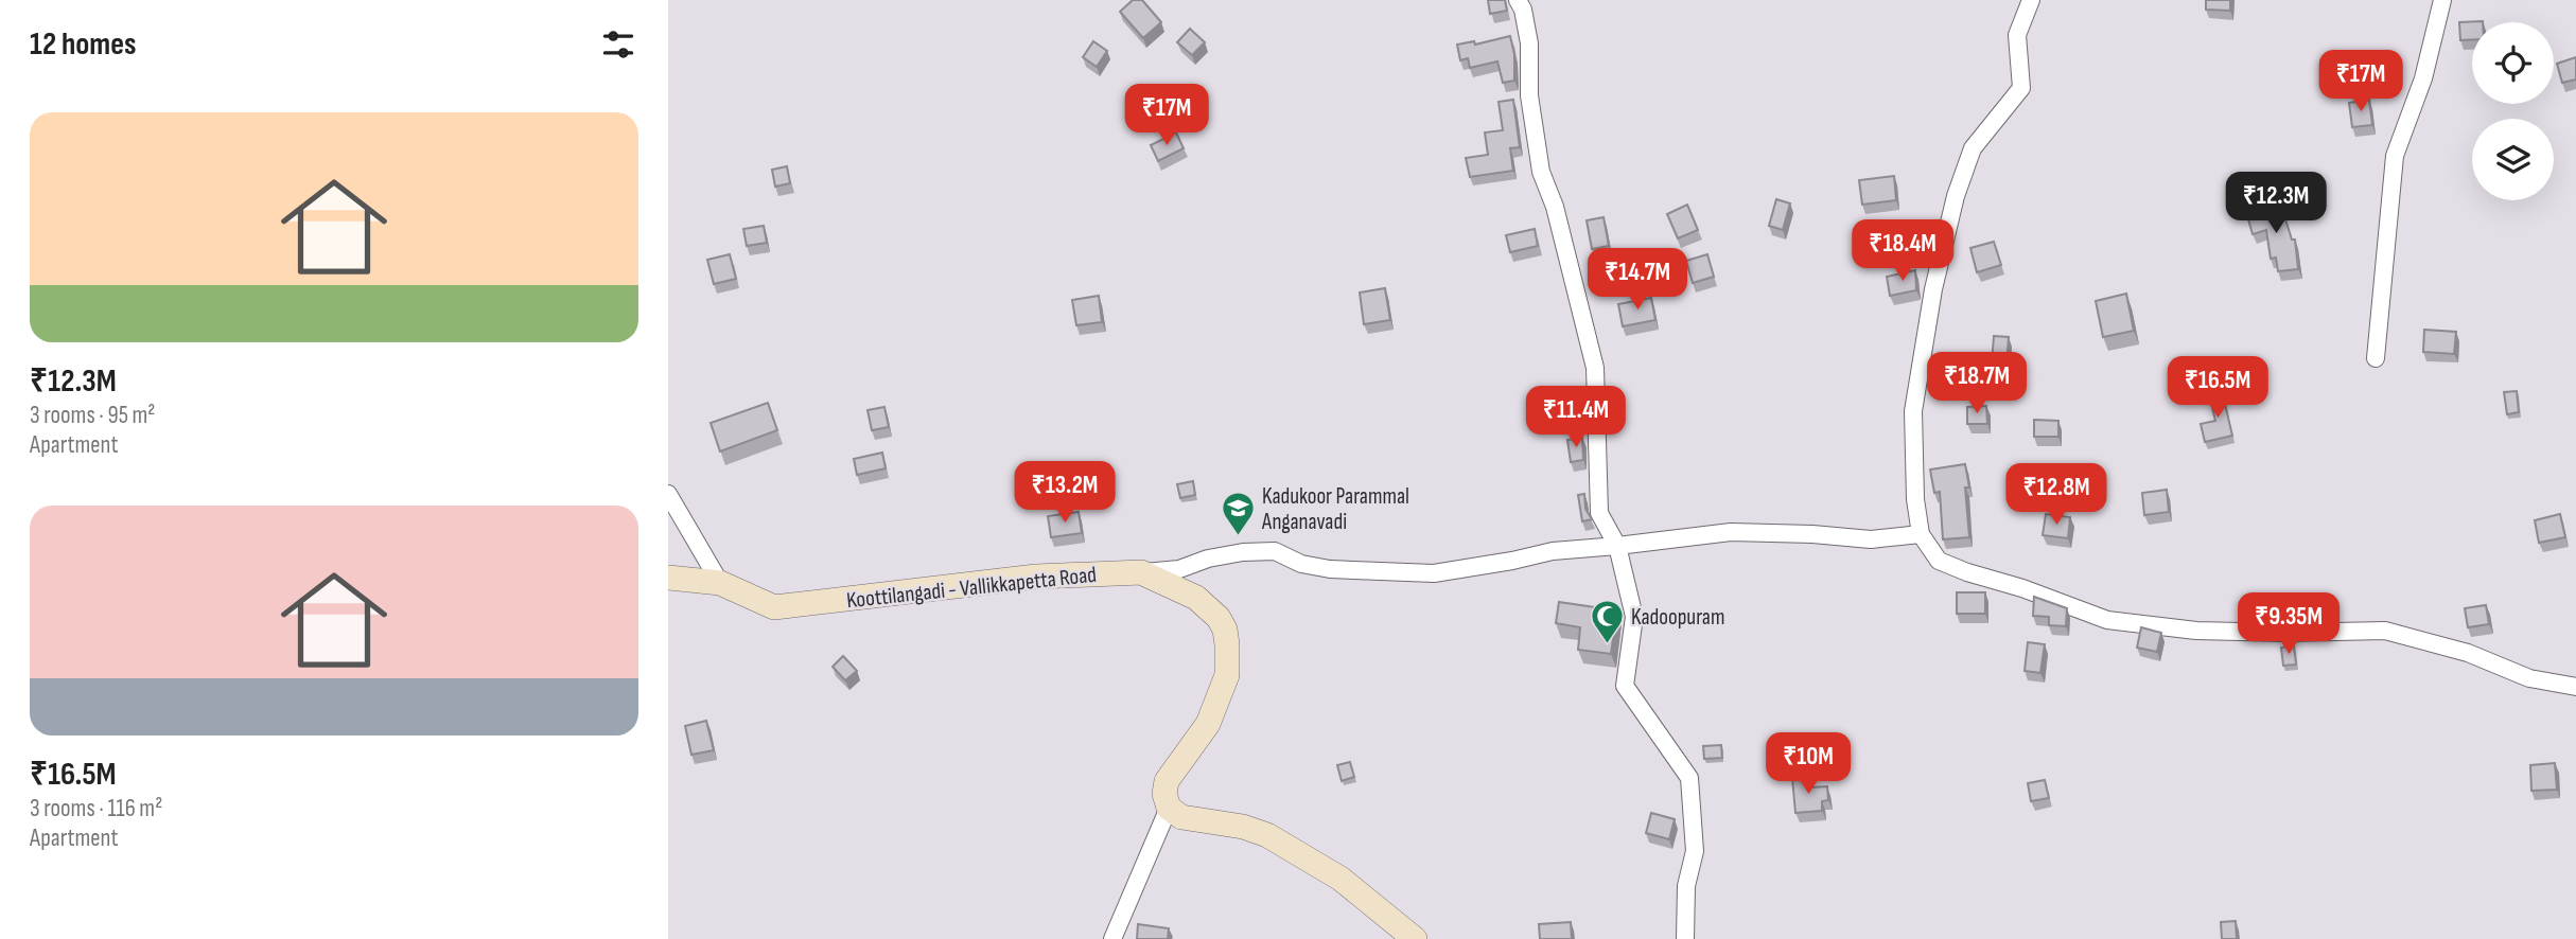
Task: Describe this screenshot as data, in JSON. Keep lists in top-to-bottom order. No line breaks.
{"streets":{"main road":["Koottilangadi - Vallikkapetta Road"]},"places":{"school or university":["Kadukoor Parammal Anganavadi"],"mosque":["Kadoopuram"]},"page":{"heading":"12 homes","price":["₹17M","₹17M","₹12.3M","₹18.4M","₹14.7M","₹18.7M","₹16.5M","₹11.4M","₹13.2M","₹12.8M","₹9.35M","₹10M"],"list":[{"name":"₹12.3M","note":"3 rooms · 95 m² · Apartment"},{"name":"₹16.5M","note":"3 rooms · 116 m² · Apartment"}]}}
